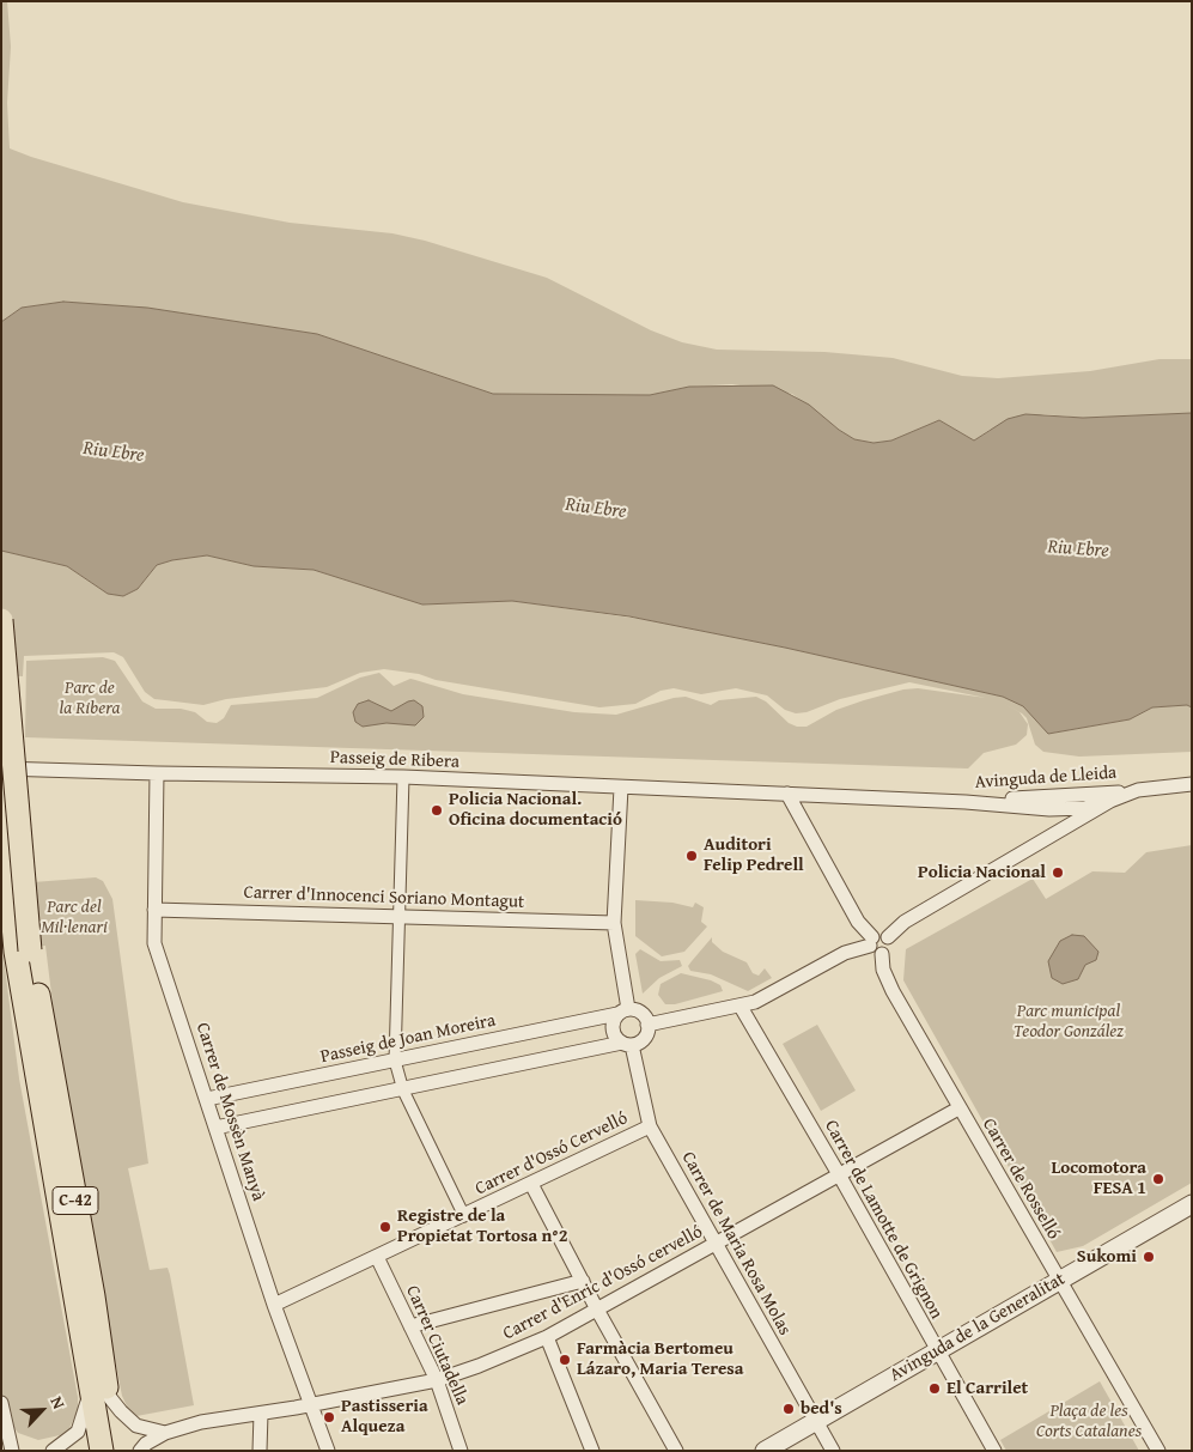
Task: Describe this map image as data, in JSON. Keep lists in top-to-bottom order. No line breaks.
{"streets":{"main road":["C-42"],"street":["Passeig de Ribera","Avinguda de Lleida","Carrer d'Innocenci Soriano Montagut","Passeig de Joan Moreira","Carrer de Mossèn Manyà","Carrer d'Ossó Cervelló","Carrer de Rosselló","Carrer de Lamotte de Grignon","Carrer de Maria Rosa Molas","Carrer d'Enric d'Ossó cervelló","Avinguda de la Generalitat","Carrer Ciutadella"]},"crossings":[["Passeig de Ribera","Avinguda de Lleida"],["Passeig de Ribera","Carrer de Mossèn Manyà"],["Carrer d'Innocenci Soriano Montagut","Carrer de Mossèn Manyà"],["Passeig de Joan Moreira","Carrer de Mossèn Manyà"],["Passeig de Joan Moreira","Carrer de Maria Rosa Molas"],["Carrer de Mossèn Manyà","Carrer d'Ossó Cervelló"],["Carrer de Mossèn Manyà","Carrer d'Enric d'Ossó cervelló"],["Carrer d'Ossó Cervelló","Carrer de Maria Rosa Molas"],["Carrer d'Ossó Cervelló","Carrer Ciutadella"],["Carrer de Rosselló","Carrer d'Enric d'Ossó cervelló"],["Carrer de Rosselló","Avinguda de la Generalitat"],["Carrer de Lamotte de Grignon","Carrer d'Enric d'Ossó cervelló"],["Carrer de Lamotte de Grignon","Avinguda de la Generalitat"],["Carrer de Maria Rosa Molas","Carrer d'Enric d'Ossó cervelló"],["Carrer de Maria Rosa Molas","Avinguda de la Generalitat"],["Carrer d'Enric d'Ossó cervelló","Carrer Ciutadella"]],"water":["Riu Ebre"],"parks":["Parc de la Ribera","Parc del Mil·lenari","Parc municipal Teodor González","Plaça de les Corts Catalanes"],"places":["Policia Nacional. Oficina documentació","Auditori Felip Pedrell","Policia Nacional","Locomotora FESA 1","Registre de la Propietat Tortosa n°2","Sukomi","Farmàcia Bertomeu Lázaro, Maria Teresa","El Carrilet","bed's","Pastisseria Alqueza"],"north":"top right"}
